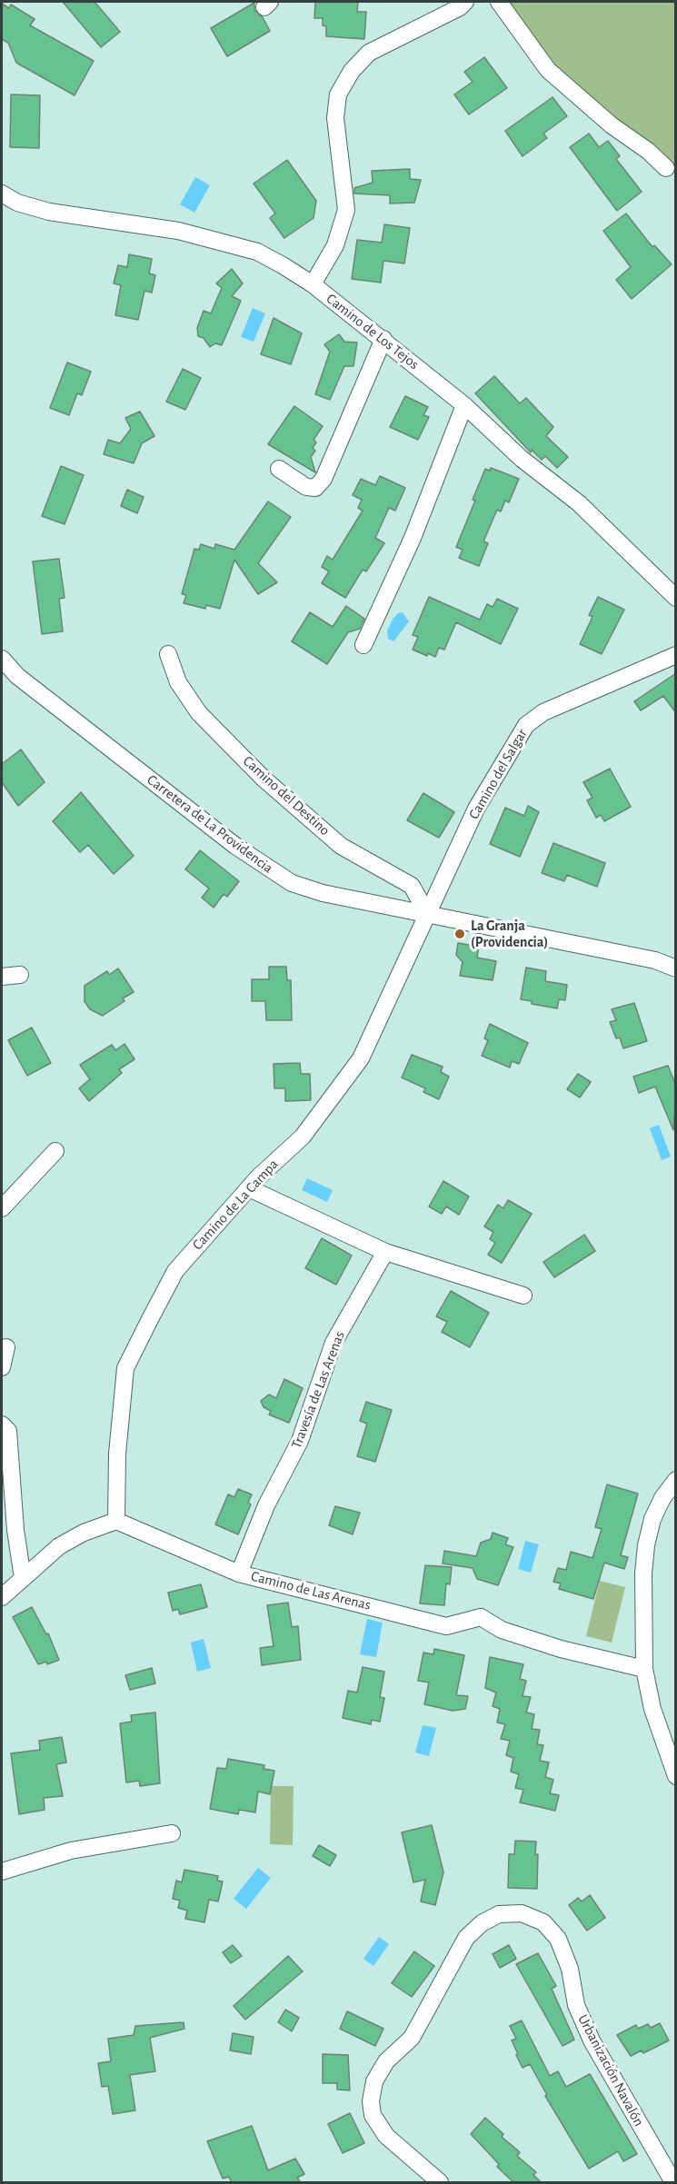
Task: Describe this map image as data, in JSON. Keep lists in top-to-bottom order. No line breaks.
{"streets":{"street":["Camino de Los Tejos","Camino del Salgar","Camino del Destino","Carretera de La Providencia","Camino de La Campa","Travesía de Las Arenas","Camino de Las Arenas","Urbanización Navalón"]},"crossings":[["Camino del Salgar","Camino del Destino"],["Camino del Salgar","Carretera de La Providencia"],["Camino del Salgar","Camino de La Campa"],["Camino del Destino","Carretera de La Providencia"],["Camino del Destino","Camino de La Campa"],["Carretera de La Providencia","Camino de La Campa"],["Camino de La Campa","Camino de Las Arenas"],["Travesía de Las Arenas","Camino de Las Arenas"]],"places":["La Granja (Providencia)"]}
